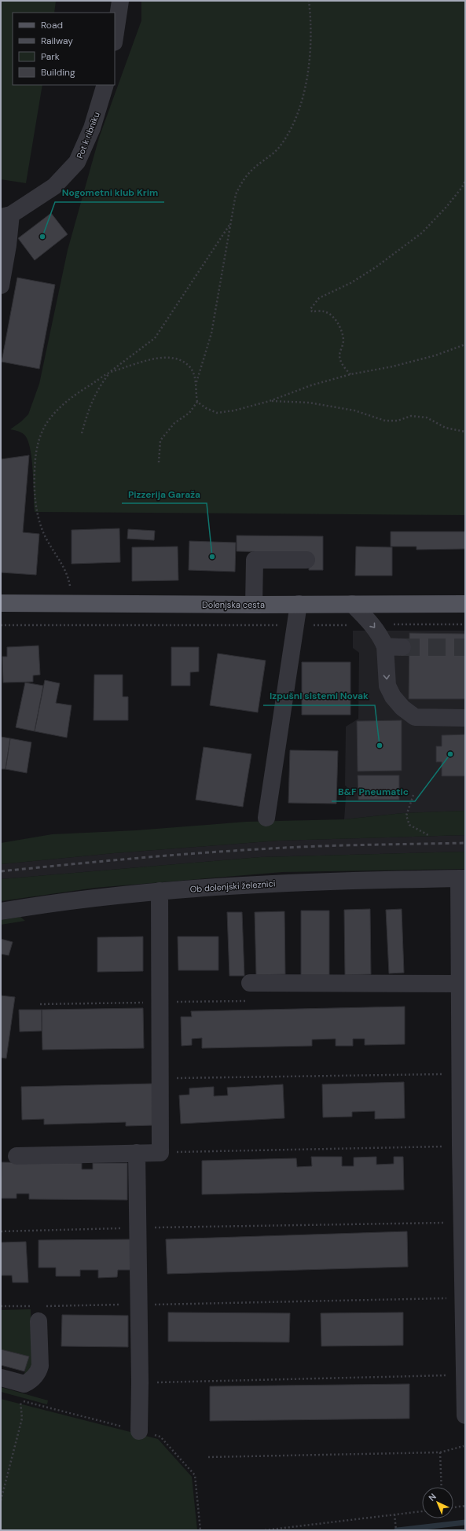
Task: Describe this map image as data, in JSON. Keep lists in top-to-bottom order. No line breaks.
{"streets":{"main road":["Dolenjska cesta"],"street":["Pot k ribniku","Ob dolenjski železnici"]},"places":["Nogometni klub Krim","Pizzerija Garaža","Izpušni sistemi Novak","B&F Pneumatic"],"legend":["Road","Railway","Park","Building"],"north":"top left"}
